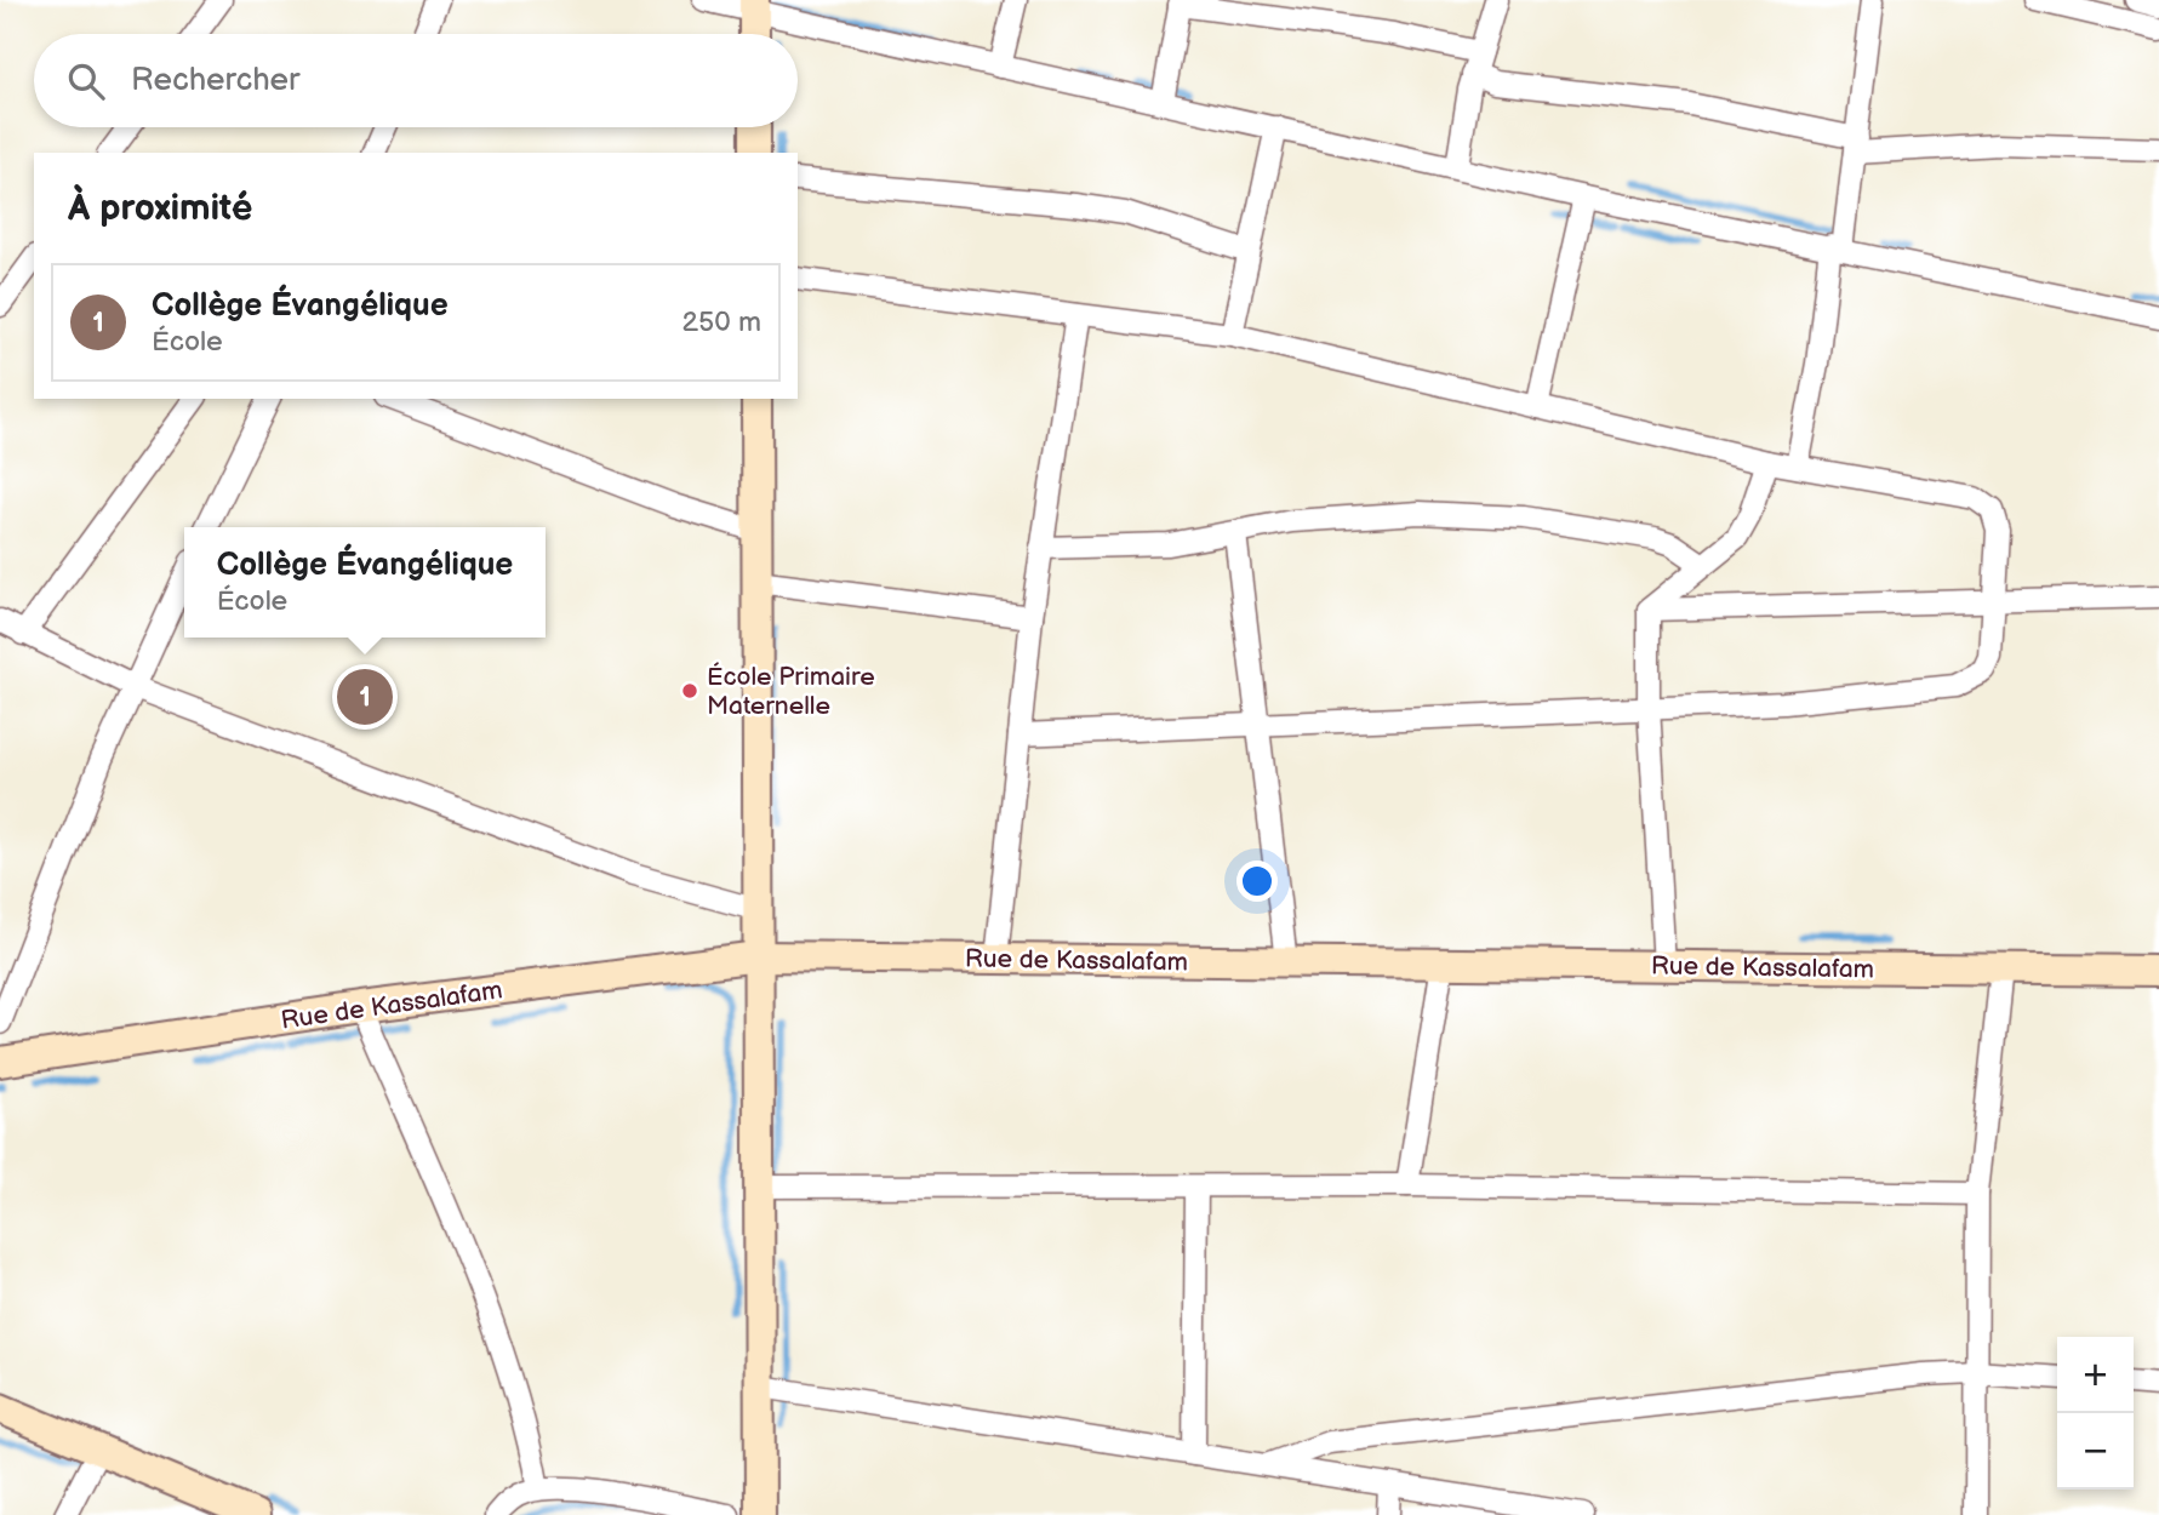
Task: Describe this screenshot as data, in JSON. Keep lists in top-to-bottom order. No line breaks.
{"streets":{"street":["Rue de Kassalafam"]},"places":["École Primaire Maternelle"],"page":{"search":"Rechercher","heading":"À proximité","list":[{"mark":"1","name":"Collège Évangélique","note":"École","value":"250 m"}],"popup":["Collège Évangélique","École"],"pins":"1","map_buttons":["+","−"]}}
